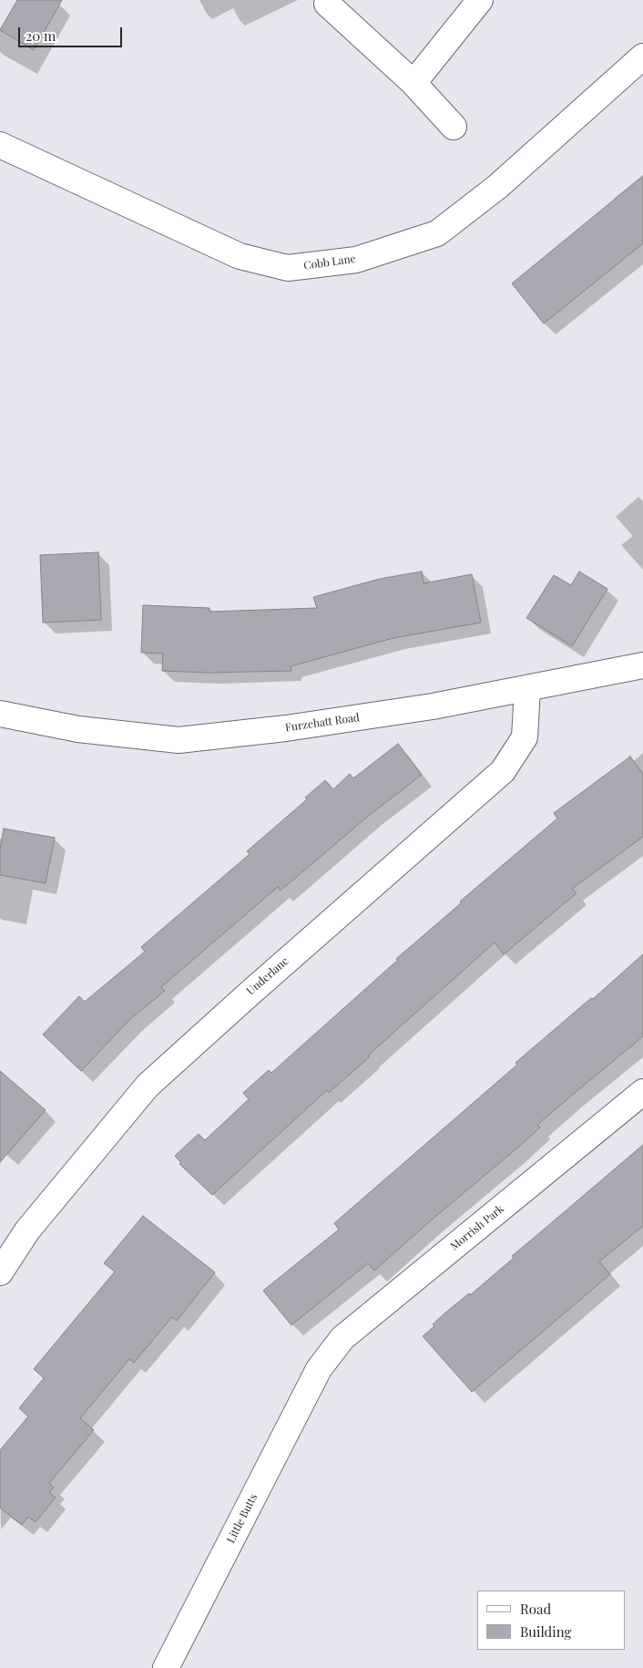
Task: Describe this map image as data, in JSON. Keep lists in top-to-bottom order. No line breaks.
{"streets":{"street":["Cobb Lane","Furzehatt Road","Underlane","Morrish Park","Little Butts"]},"crossings":[["Furzehatt Road","Underlane"],["Morrish Park","Little Butts"]],"legend":["Road","Building"],"scale_bar":"20 m"}
